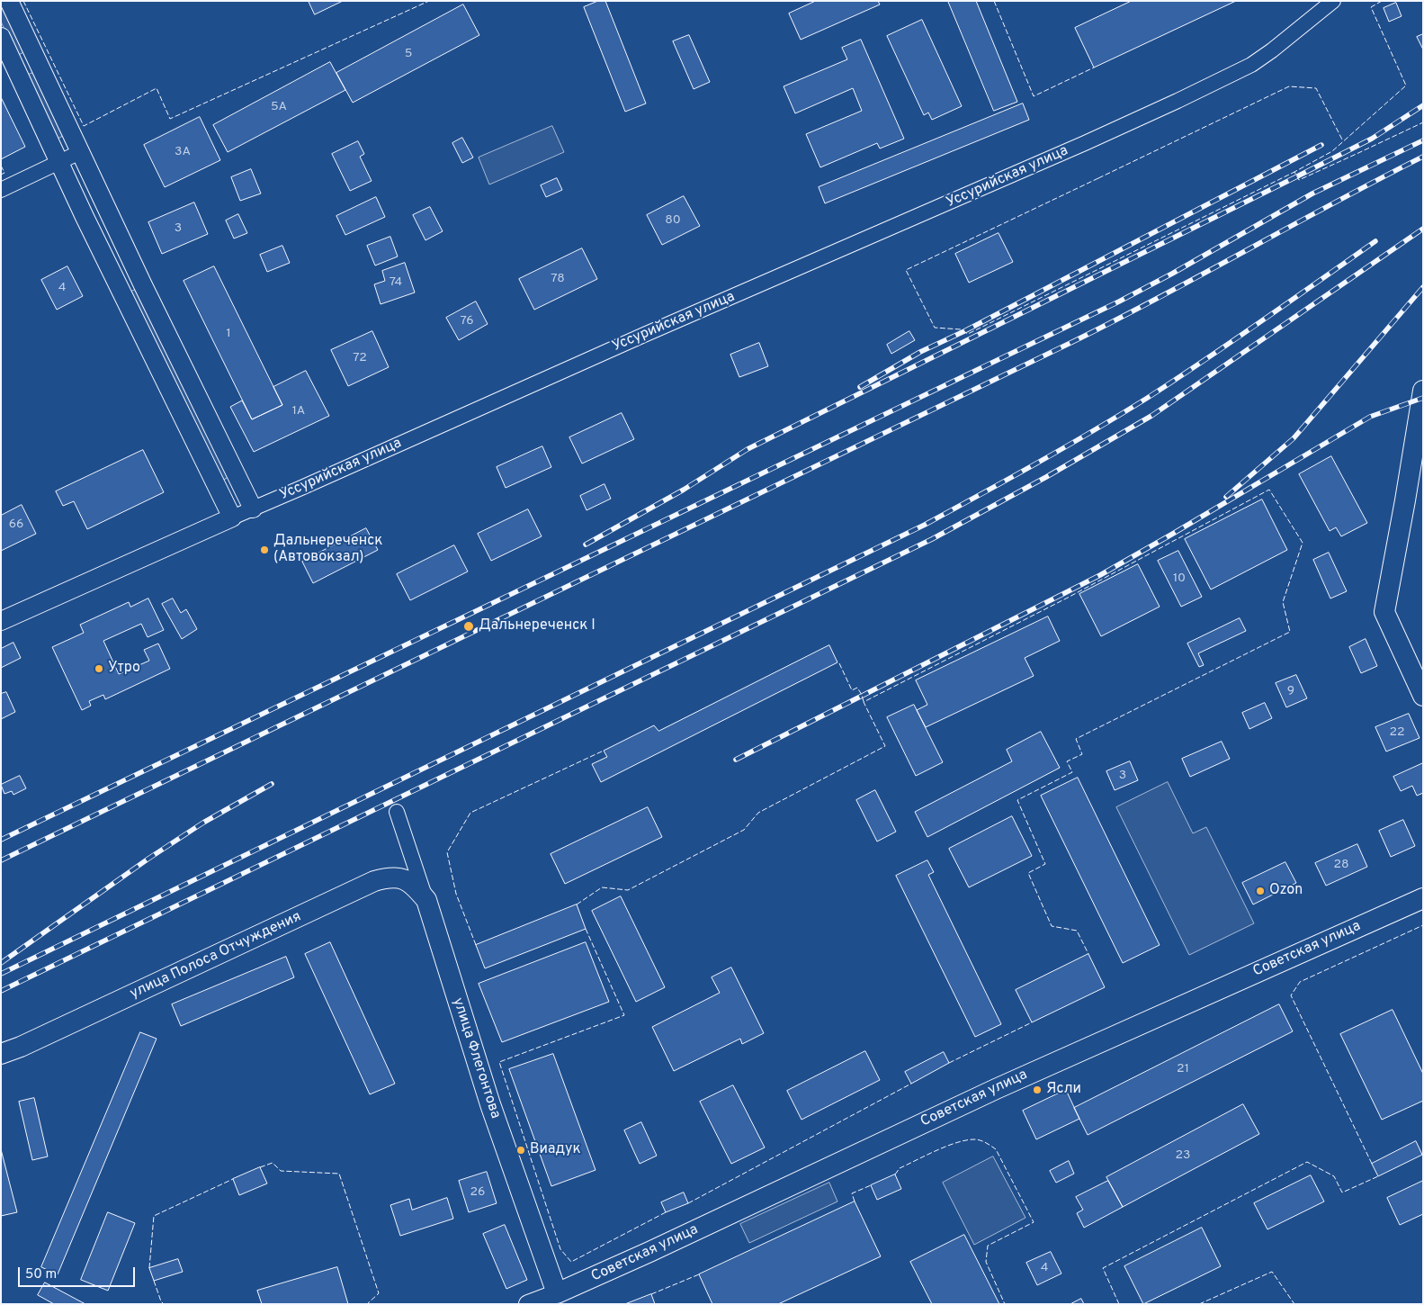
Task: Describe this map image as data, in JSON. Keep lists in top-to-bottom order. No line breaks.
{"streets":{"main road":["Советская улица","улица Полоса Отчуждения","улица Флегонтова"],"street":["Уссурийская улица"]},"crossings":[["Советская улица","улица Флегонтова"],["улица Полоса Отчуждения","улица Флегонтова"]],"places":["Дальнереченск (Автовокзал)","Дальнереченск I","Утро","Ozon","Ясли","Виадук"],"house_numbers":["5","5А","3А","80","3","78","74","4","76","1","72","1А","66","10","9","22","3","28","21","23","26","4"],"scale_bar":"50 m"}
